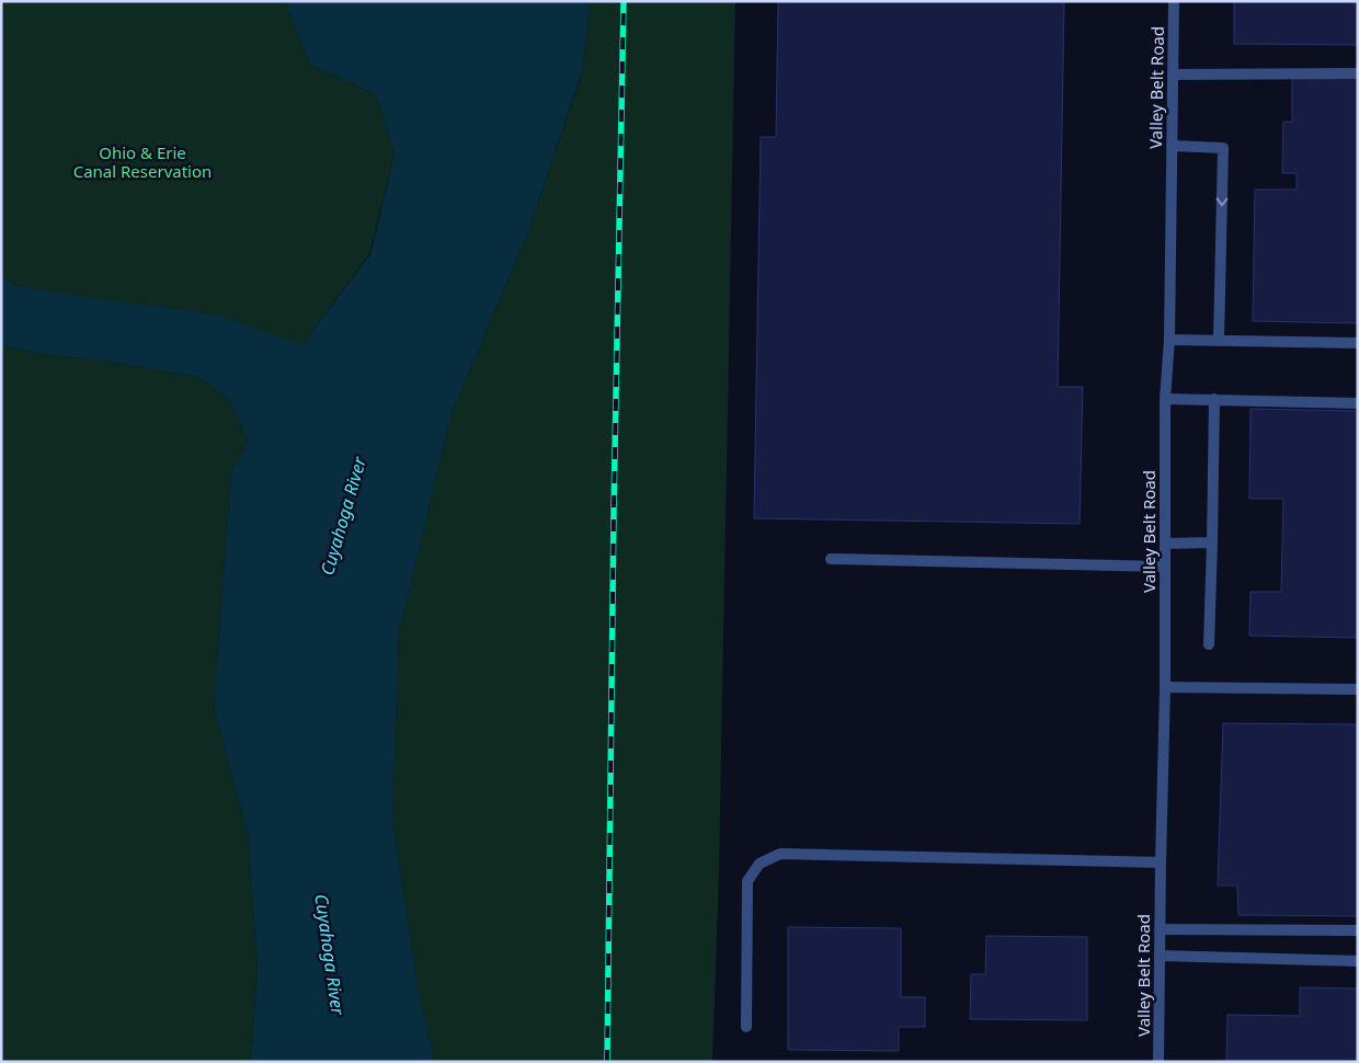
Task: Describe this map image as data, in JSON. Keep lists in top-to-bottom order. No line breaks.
{"streets":{"street":["Valley Belt Road"]},"water":["Cuyahoga River"],"parks":["Ohio & Erie Canal Reservation"]}
